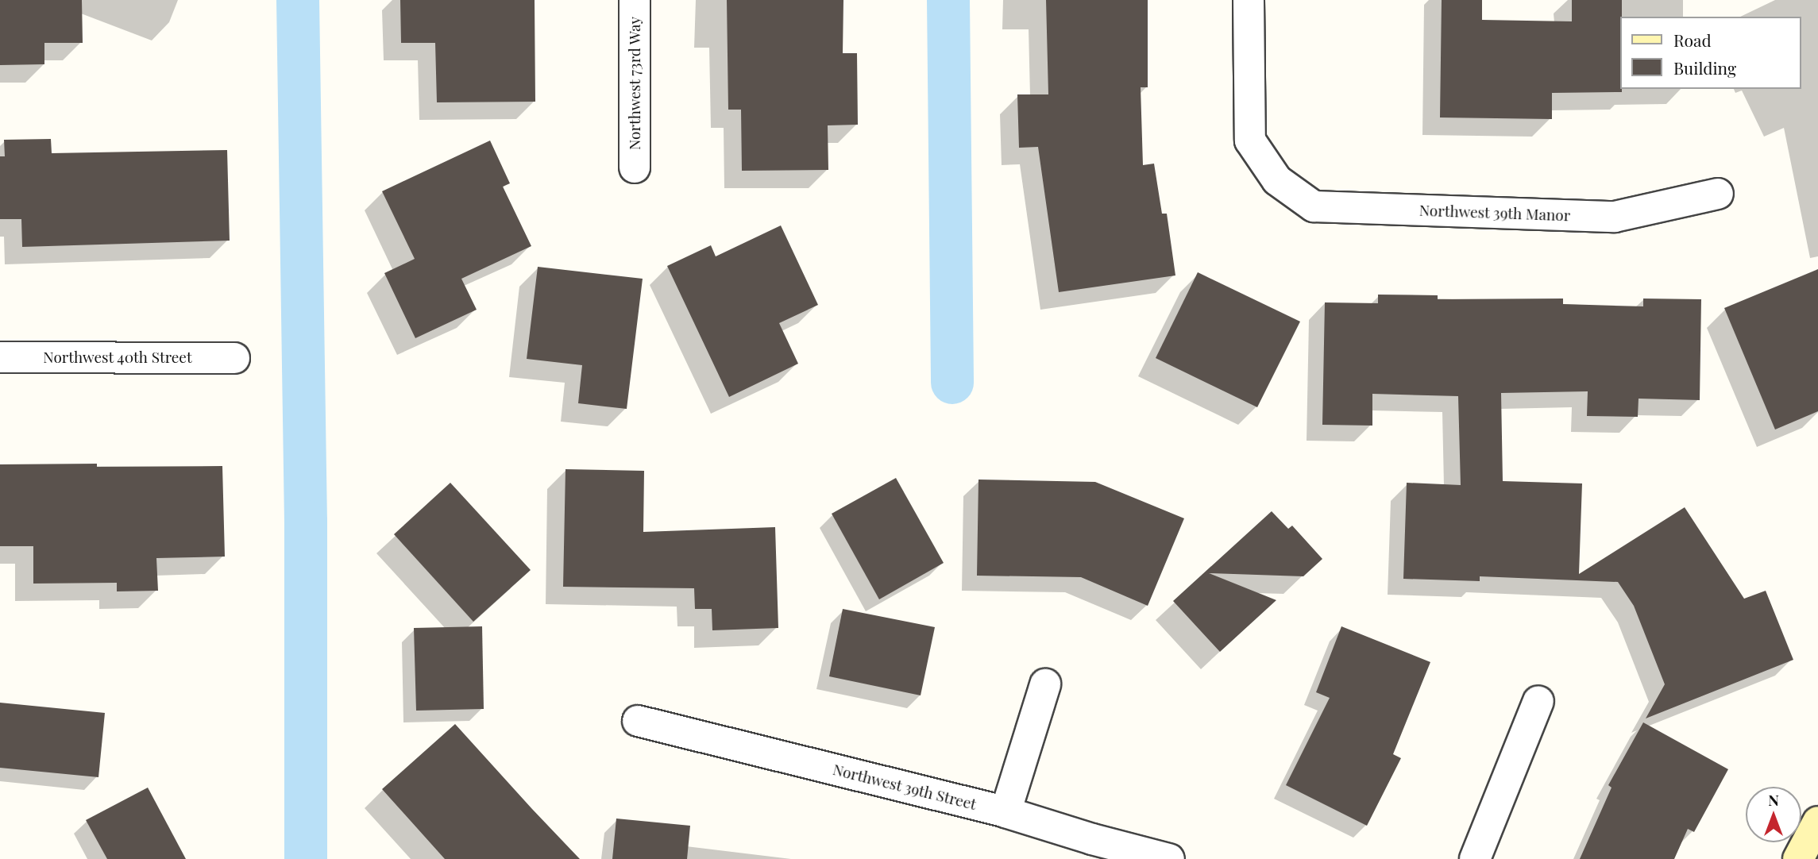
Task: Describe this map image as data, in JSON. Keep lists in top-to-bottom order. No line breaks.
{"streets":{"street":["Northwest 73rd Way","Northwest 39th Manor","Northwest 40th Street","Northwest 39th Street"]},"legend":["Road","Building"],"north":"top"}
